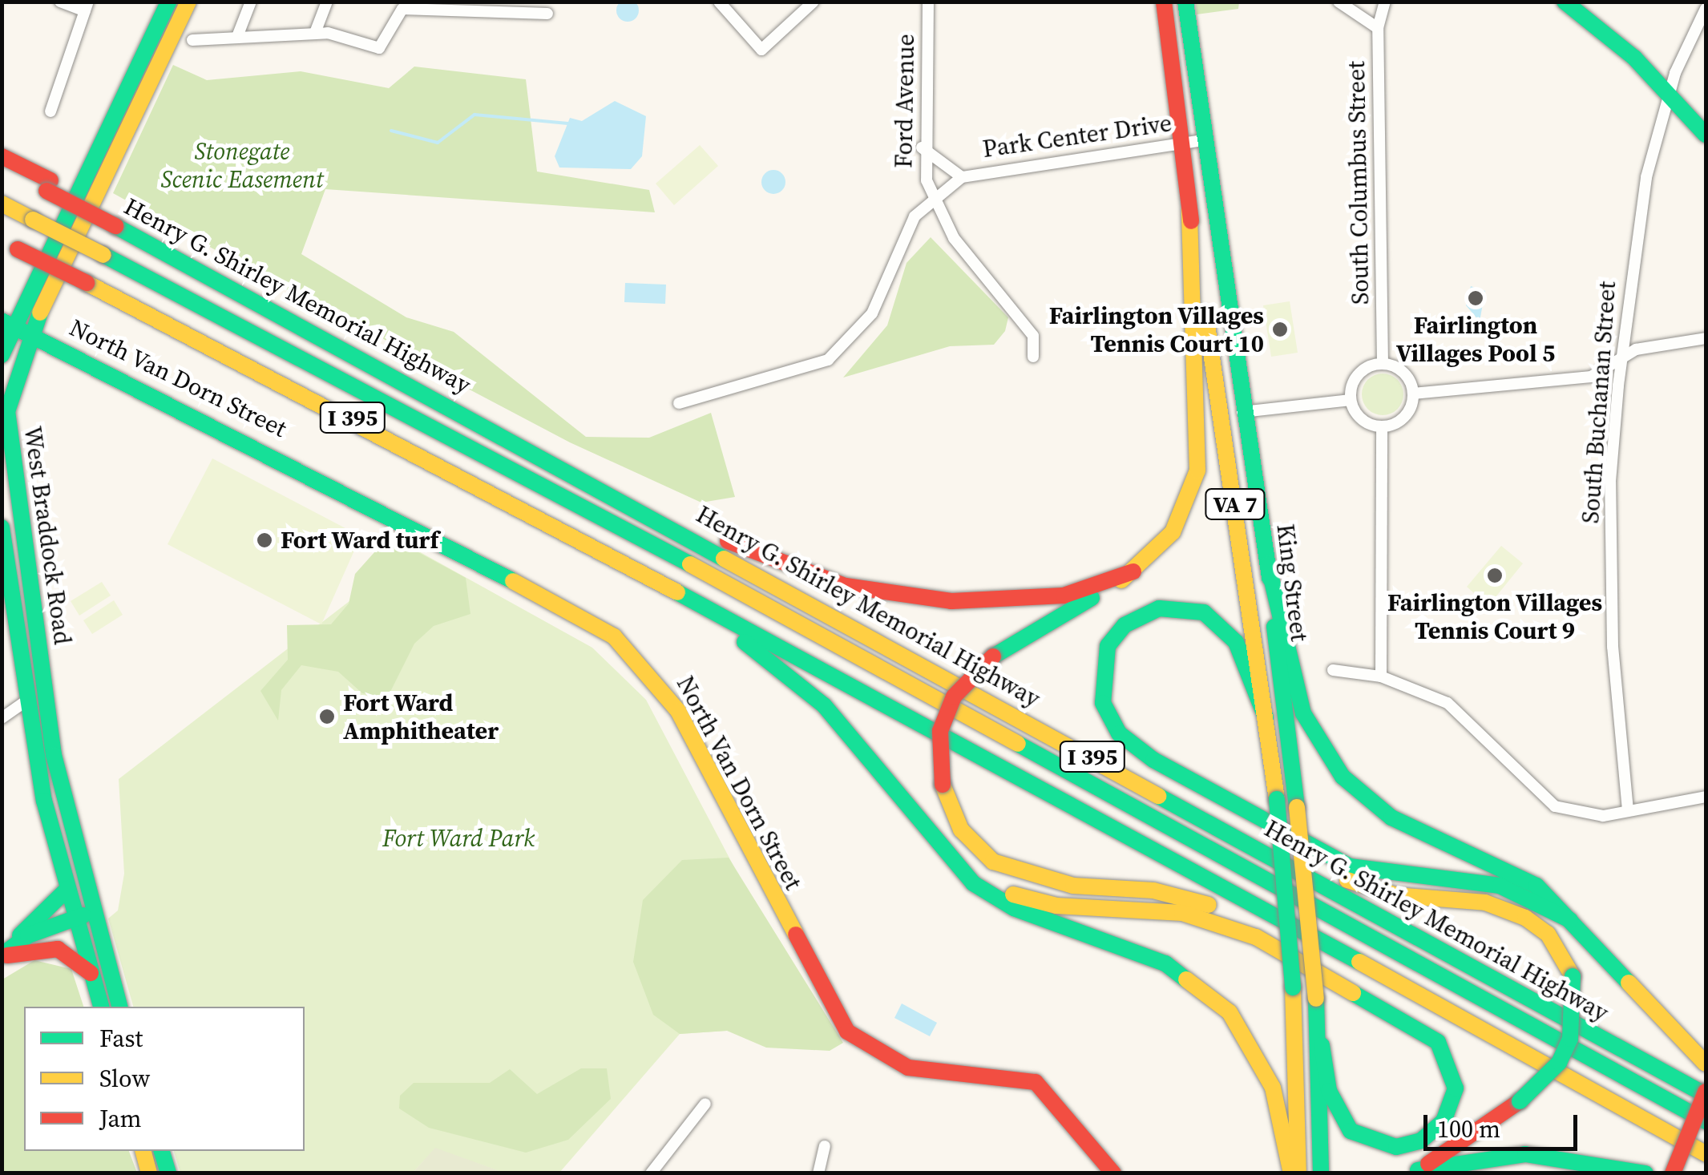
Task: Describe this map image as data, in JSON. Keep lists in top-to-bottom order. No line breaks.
{"streets":{"main road":["Henry G. Shirley Memorial Highway","North Van Dorn Street","I 395","VA 7","West Braddock Road","King Street"],"street":["Ford Avenue","Park Center Drive","South Columbus Street","South Buchanan Street"]},"crossings":[["Ford Avenue","Park Center Drive"],["Park Center Drive","King Street"],["North Van Dorn Street","West Braddock Road"]],"parks":["Stonegate Scenic Easement","Fort Ward Park"],"places":["Fairlington Villages Pool 5","Fairlington Villages Tennis Court 10","Fort Ward turf","Fairlington Villages Tennis Court 9","Fort Ward Amphitheater"],"legend":["Fast","Slow","Jam"],"scale_bar":"100 m"}
